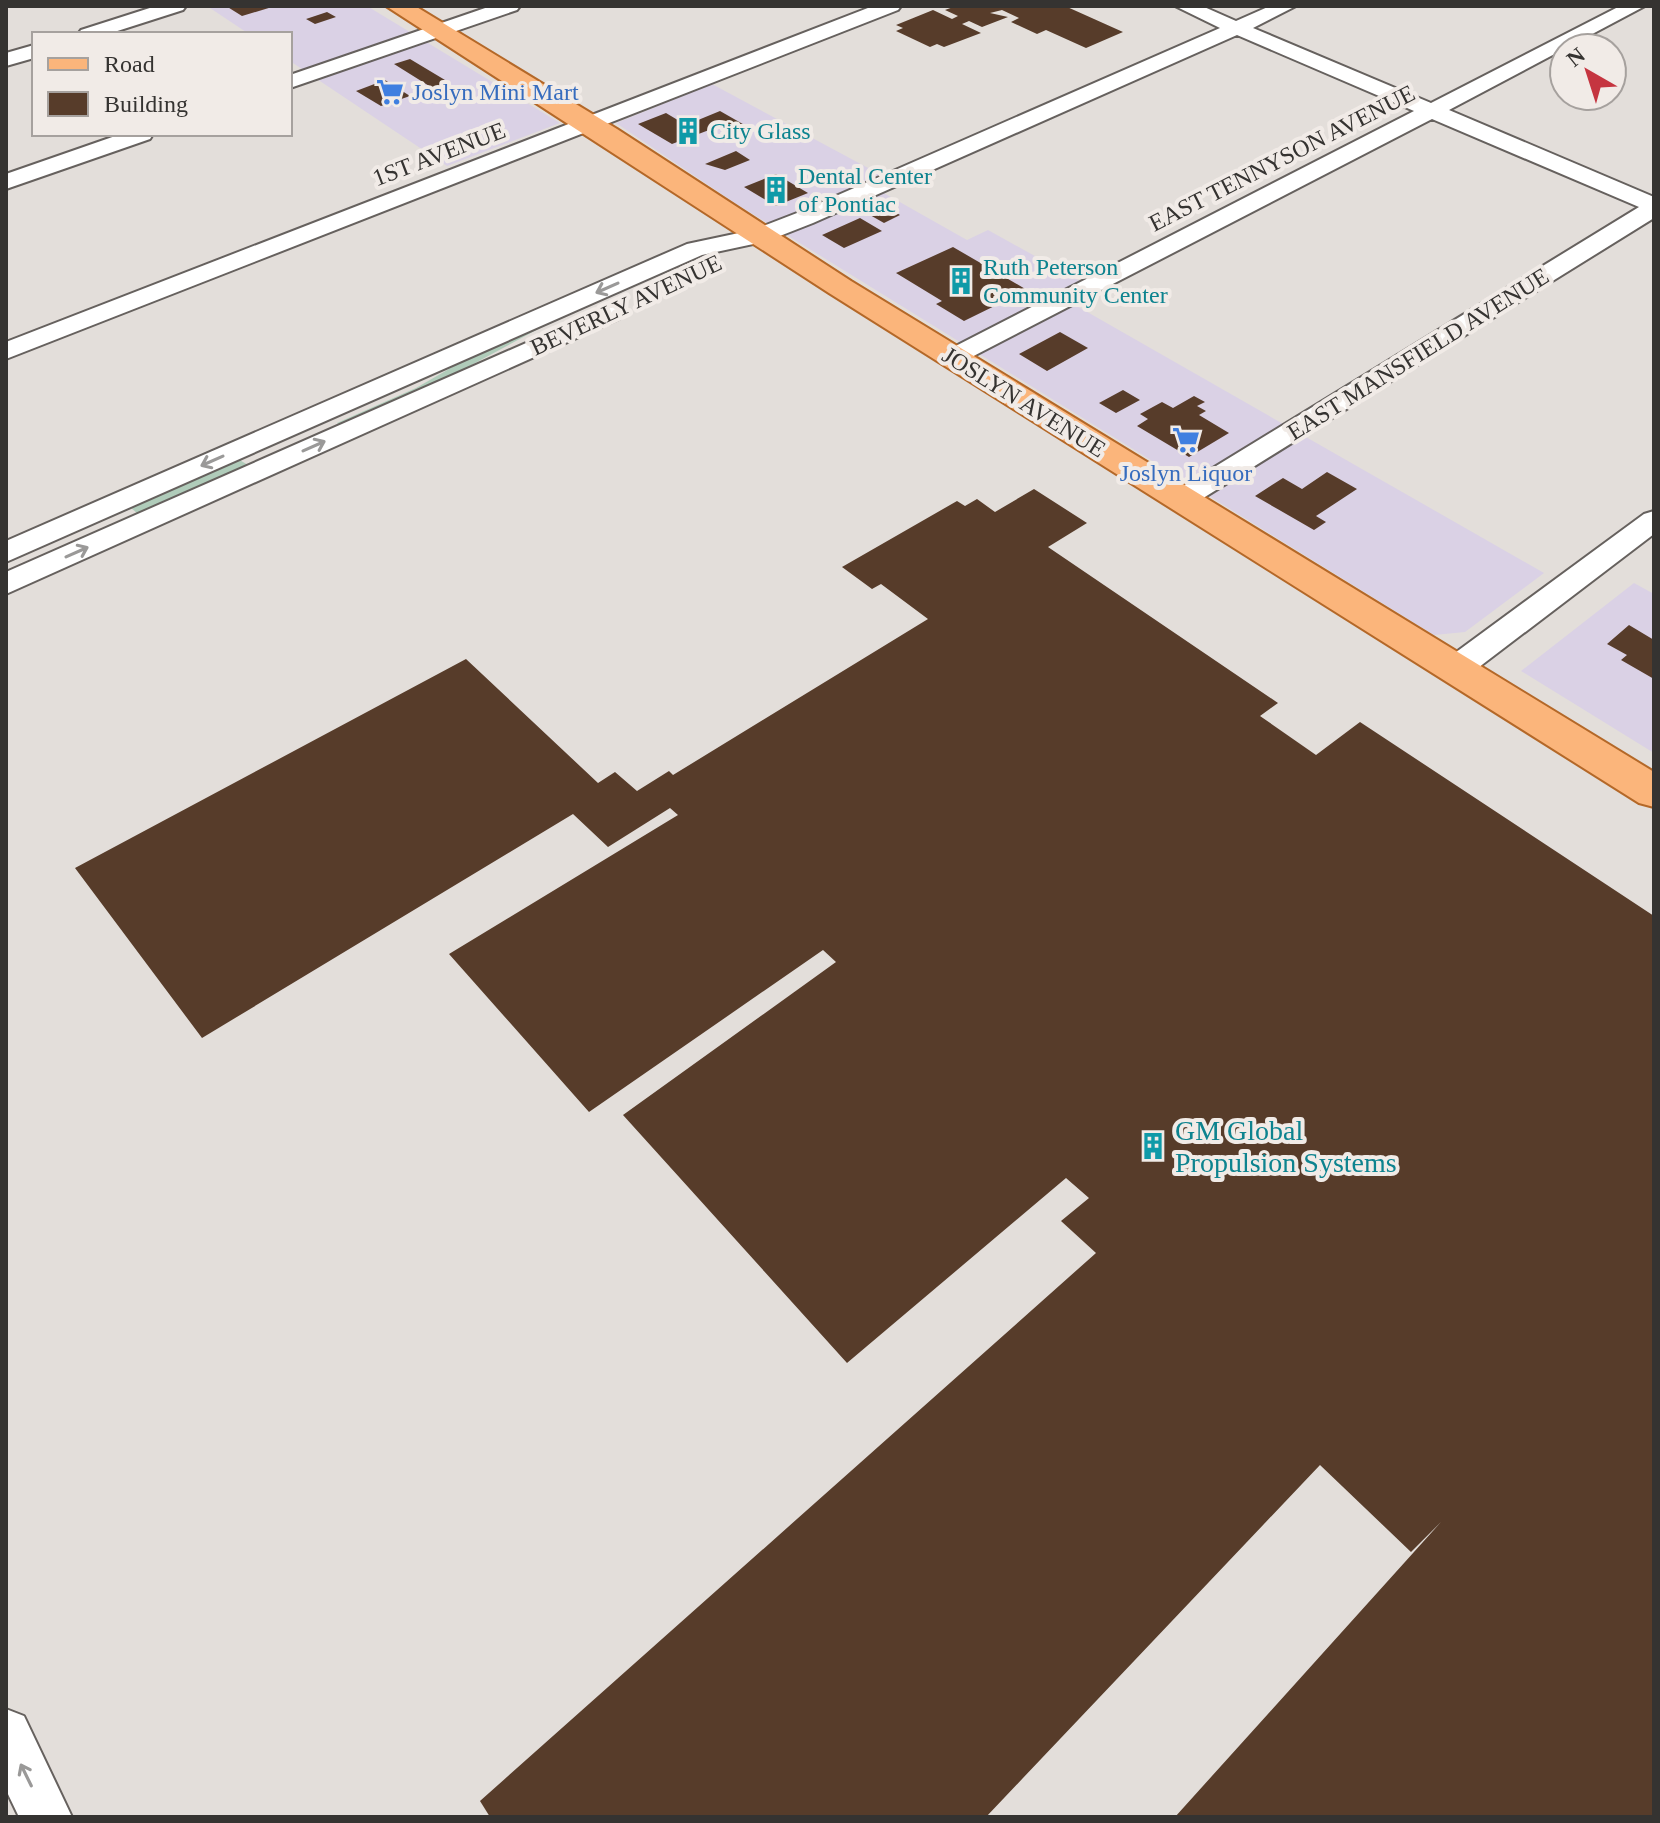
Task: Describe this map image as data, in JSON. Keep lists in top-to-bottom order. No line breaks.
{"streets":{"main road":["JOSLYN AVENUE"],"street":["1ST AVENUE","EAST TENNYSON AVENUE","BEVERLY AVENUE","EAST MANSFIELD AVENUE"]},"crossings":[["1ST AVENUE","JOSLYN AVENUE"],["EAST TENNYSON AVENUE","JOSLYN AVENUE"],["BEVERLY AVENUE","JOSLYN AVENUE"],["EAST MANSFIELD AVENUE","JOSLYN AVENUE"]],"places":{"supermarket":["Joslyn Mini Mart","Joslyn Liquor"],"building":["City Glass","Dental Center of Pontiac","Ruth Peterson Community Center","GM Global Propulsion Systems"]},"legend":["Road","Building"],"north":"top left"}
